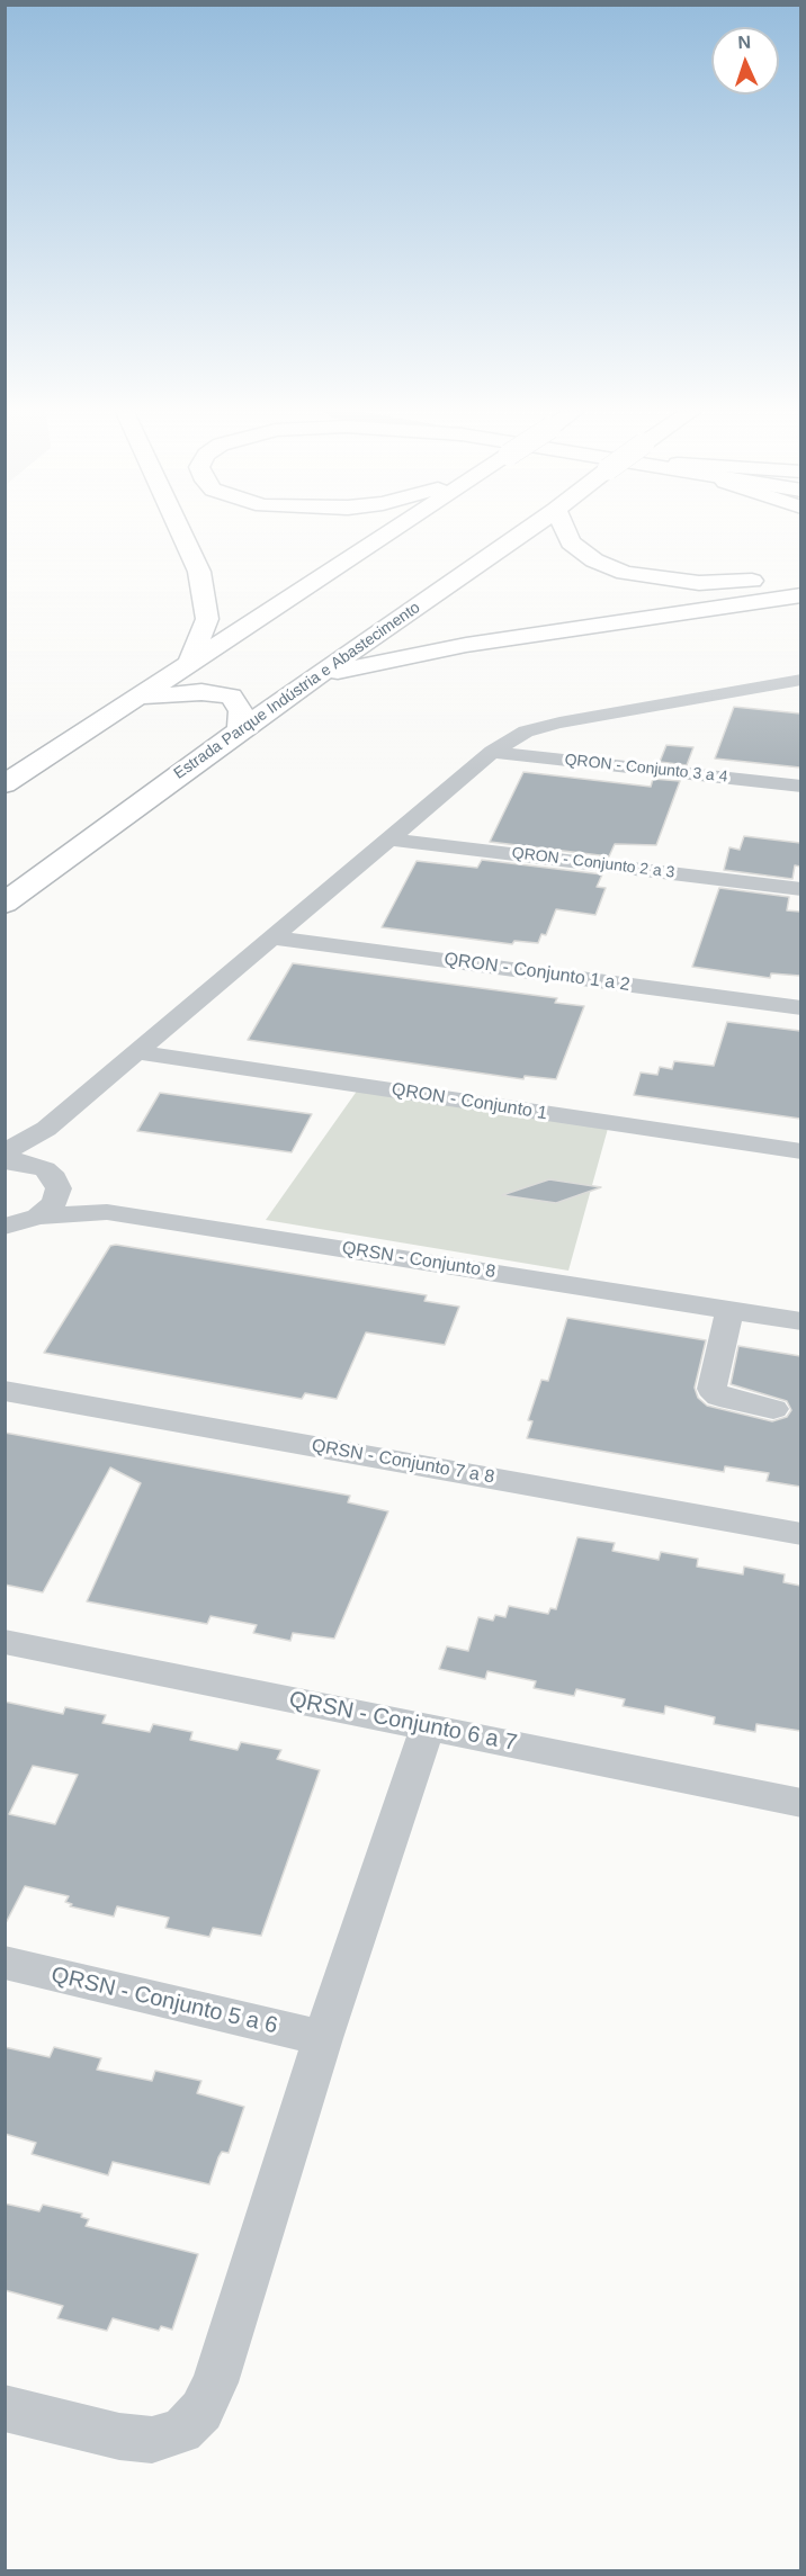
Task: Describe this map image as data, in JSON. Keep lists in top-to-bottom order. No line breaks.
{"streets":{"main road":["Estrada Parque Indústria e Abastecimento"],"street":["QRON - Conjunto 3 a 4","QRON - Conjunto 2 a 3","QRON - Conjunto 1 a 2","QRON - Conjunto 1","QRSN - Conjunto 8","QRSN - Conjunto 7 a 8","QRSN - Conjunto 6 a 7","QRSN - Conjunto 5 a 6"]},"north":"top"}
